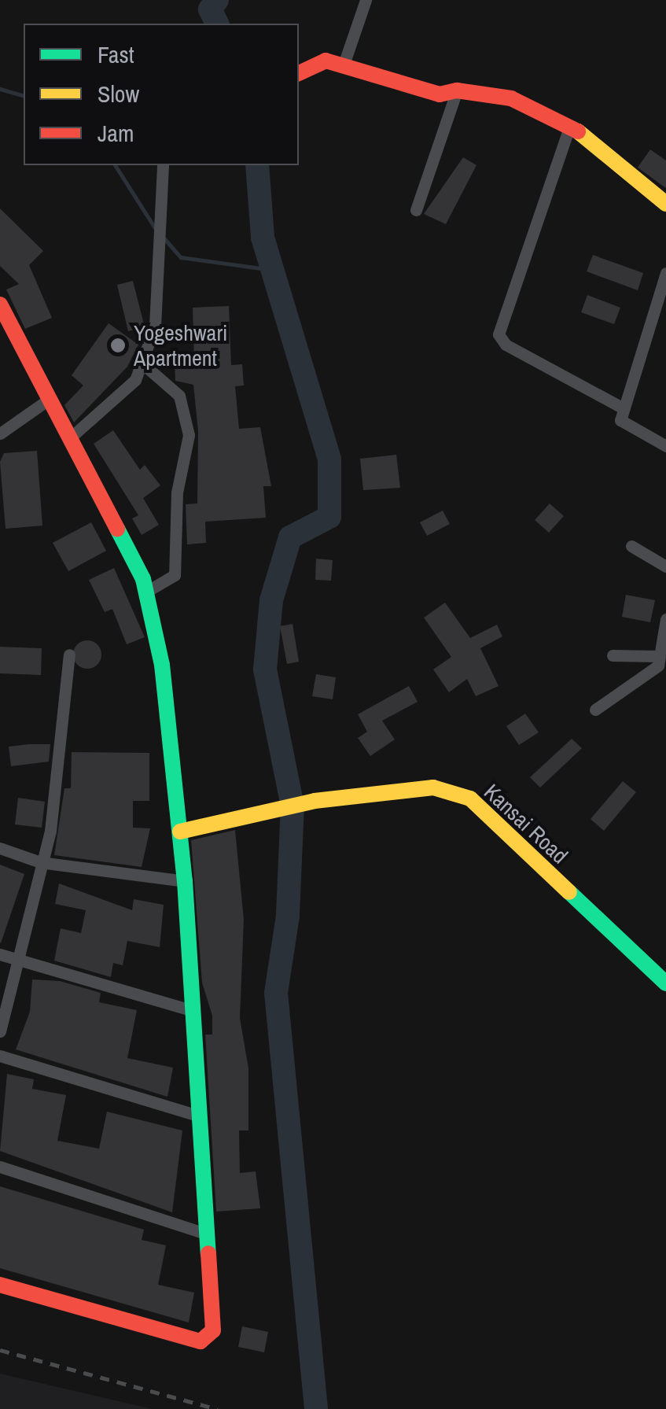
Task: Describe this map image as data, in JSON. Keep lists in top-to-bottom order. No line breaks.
{"streets":{"street":["Kansai Road"]},"places":["Yogeshwari Apartment"],"legend":["Fast","Slow","Jam"]}
